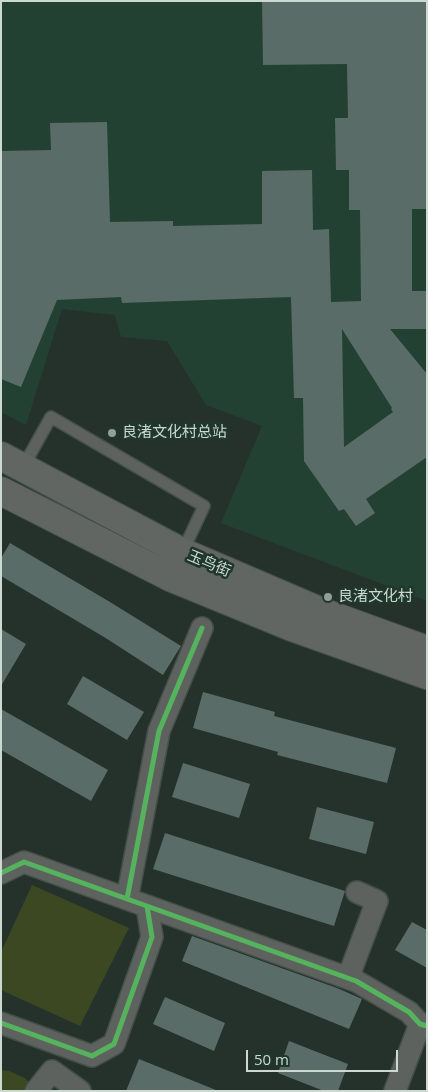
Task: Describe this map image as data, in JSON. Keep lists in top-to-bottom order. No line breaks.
{"streets":{"main road":["玉鸟街"]},"places":["良渚文化村总站","良渚文化村"],"scale_bar":"50 m"}
